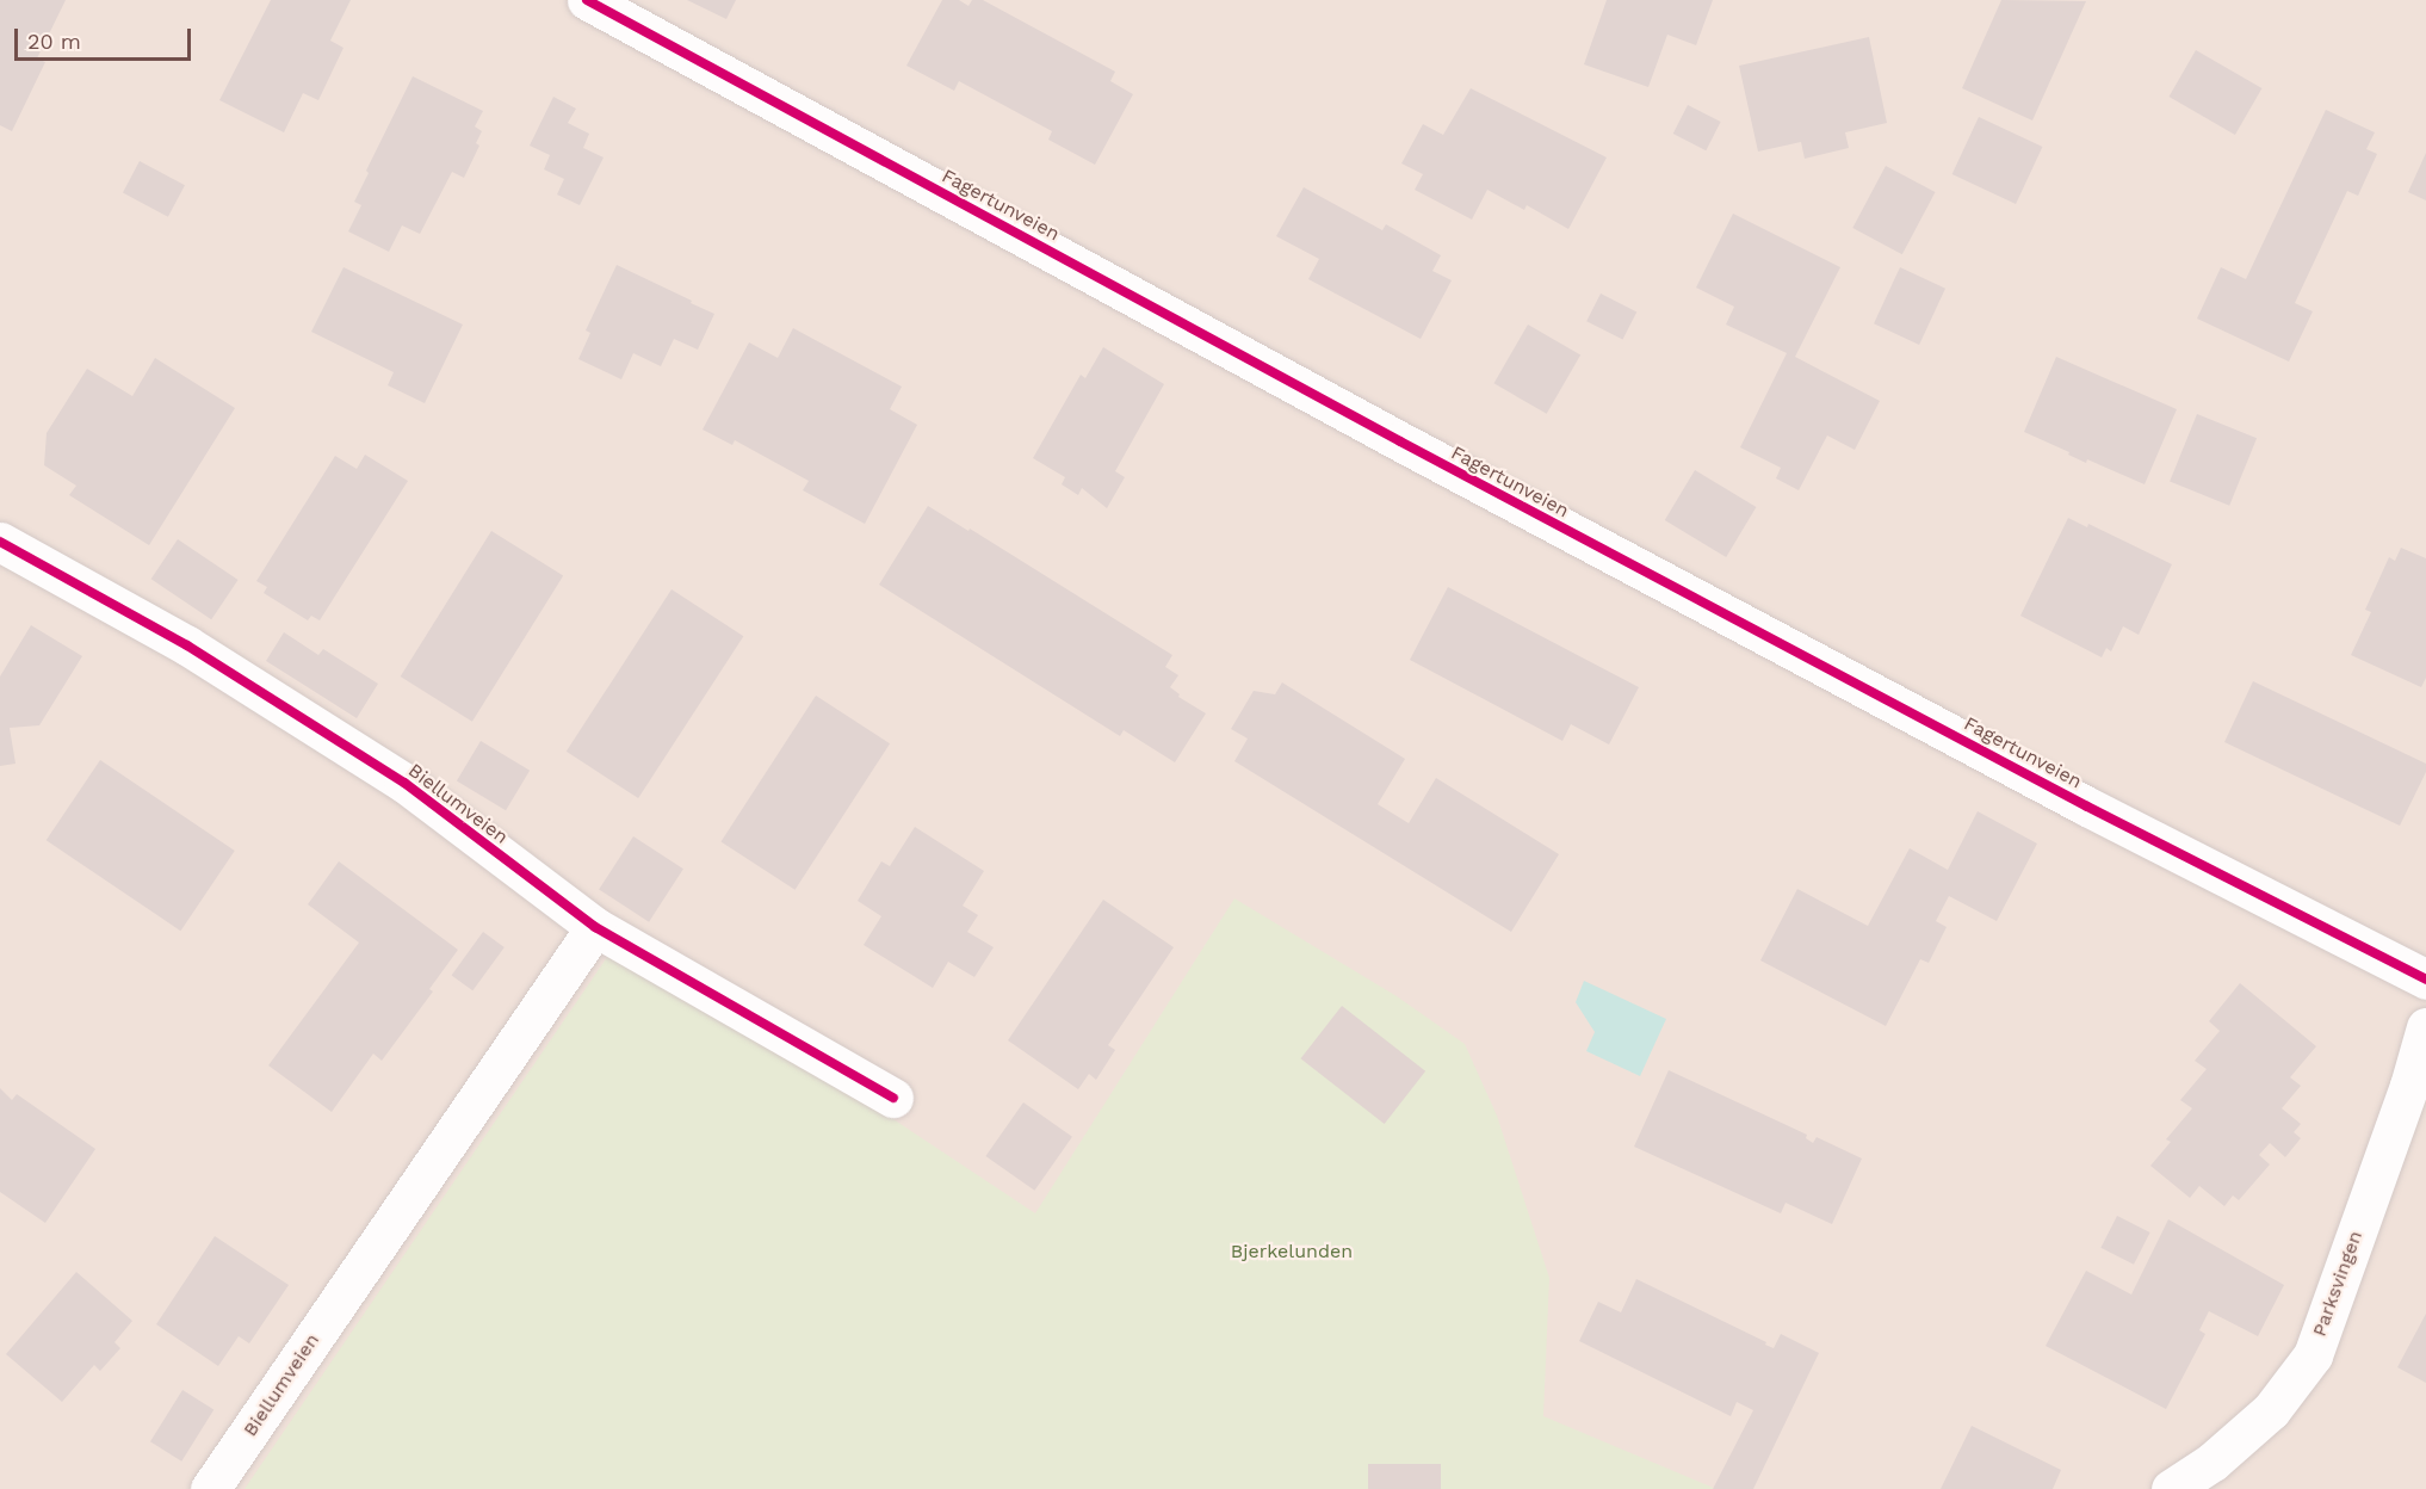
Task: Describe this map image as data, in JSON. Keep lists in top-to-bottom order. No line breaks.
{"streets":{"street":["Fagertunveien","Biellumveien","Parksvingen"]},"parks":["Bjerkelunden"],"scale_bar":"20 m"}
